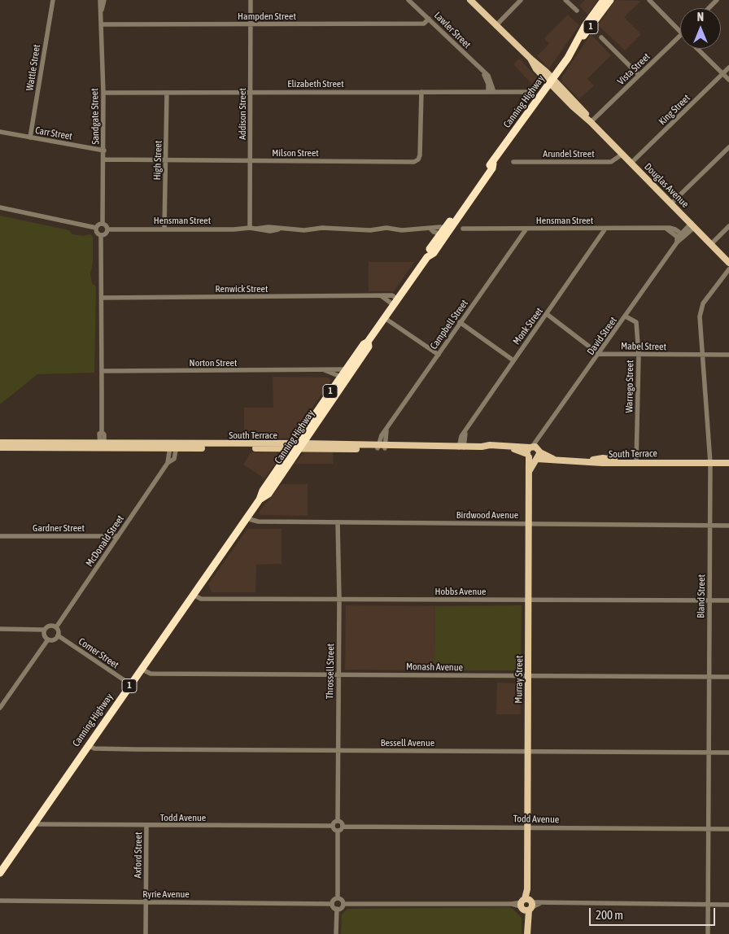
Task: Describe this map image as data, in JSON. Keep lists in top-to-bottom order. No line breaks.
{"streets":{"highway":["1","Canning Highway"],"main road":["Douglas Avenue","South Terrace","Murray Street"],"street":["Hampden Street","Lawler Street","Wattle Street","Vista Street","Elizabeth Street","King Street","Addison Street","Sandgate Street","Carr Street","Milson Street","Arundel Street","High Street","Hensman Street","Renwick Street","Campbell Street","Monk Street","David Street","Mabel Street","Norton Street","Warrego Street","Birdwood Avenue","Gardner Street","McDonald Street","Hobbs Avenue","Bland Street","Comer Street","Monash Avenue","Throssell Street","Bessell Avenue","Todd Avenue","Axford Street","Ryrie Avenue"]},"crossings":[["Hampden Street","Lawler Street"],["Hampden Street","Addison Street"],["Hampden Street","Sandgate Street"],["Lawler Street","Elizabeth Street"],["Wattle Street","Carr Street"],["Vista Street","Douglas Avenue"],["Elizabeth Street","Addison Street"],["Elizabeth Street","Sandgate Street"],["Elizabeth Street","Milson Street"],["Elizabeth Street","High Street"],["Canning Highway","Douglas Avenue"],["Canning Highway","Hensman Street"],["Canning Highway","Renwick Street"],["Canning Highway","Norton Street"],["Canning Highway","South Terrace"],["Canning Highway","Birdwood Avenue"],["Canning Highway","Hobbs Avenue"],["Canning Highway","Comer Street"],["Canning Highway","Monash Avenue"],["Canning Highway","Bessell Avenue"],["Canning Highway","Todd Avenue"],["King Street","Douglas Avenue"],["Addison Street","Milson Street"],["Addison Street","Hensman Street"],["Sandgate Street","Carr Street"],["Sandgate Street","Milson Street"],["Sandgate Street","Hensman Street"],["Milson Street","High Street"],["Arundel Street","Douglas Avenue"],["High Street","Hensman Street"],["Douglas Avenue","David Street"],["Hensman Street","Campbell Street"],["Hensman Street","Monk Street"],["Hensman Street","David Street"],["Campbell Street","South Terrace"],["Monk Street","South Terrace"],["David Street","Mabel Street"],["David Street","Warrego Street"],["David Street","South Terrace"],["David Street","Murray Street"],["Mabel Street","Warrego Street"],["Mabel Street","Bland Street"],["Warrego Street","South Terrace"],["South Terrace","McDonald Street"],["South Terrace","Bland Street"],["South Terrace","Murray Street"],["Birdwood Avenue","Bland Street"],["Birdwood Avenue","Throssell Street"],["Birdwood Avenue","Murray Street"],["Gardner Street","McDonald Street"],["McDonald Street","Comer Street"],["Hobbs Avenue","Bland Street"],["Hobbs Avenue","Throssell Street"],["Hobbs Avenue","Murray Street"],["Bland Street","Monash Avenue"],["Bland Street","Bessell Avenue"],["Bland Street","Todd Avenue"],["Monash Avenue","Throssell Street"],["Monash Avenue","Murray Street"],["Throssell Street","Bessell Avenue"],["Murray Street","Bessell Avenue"],["Murray Street","Todd Avenue"],["Todd Avenue","Axford Street"],["Axford Street","Ryrie Avenue"]],"scale_bar":"200 m","north":"top"}
